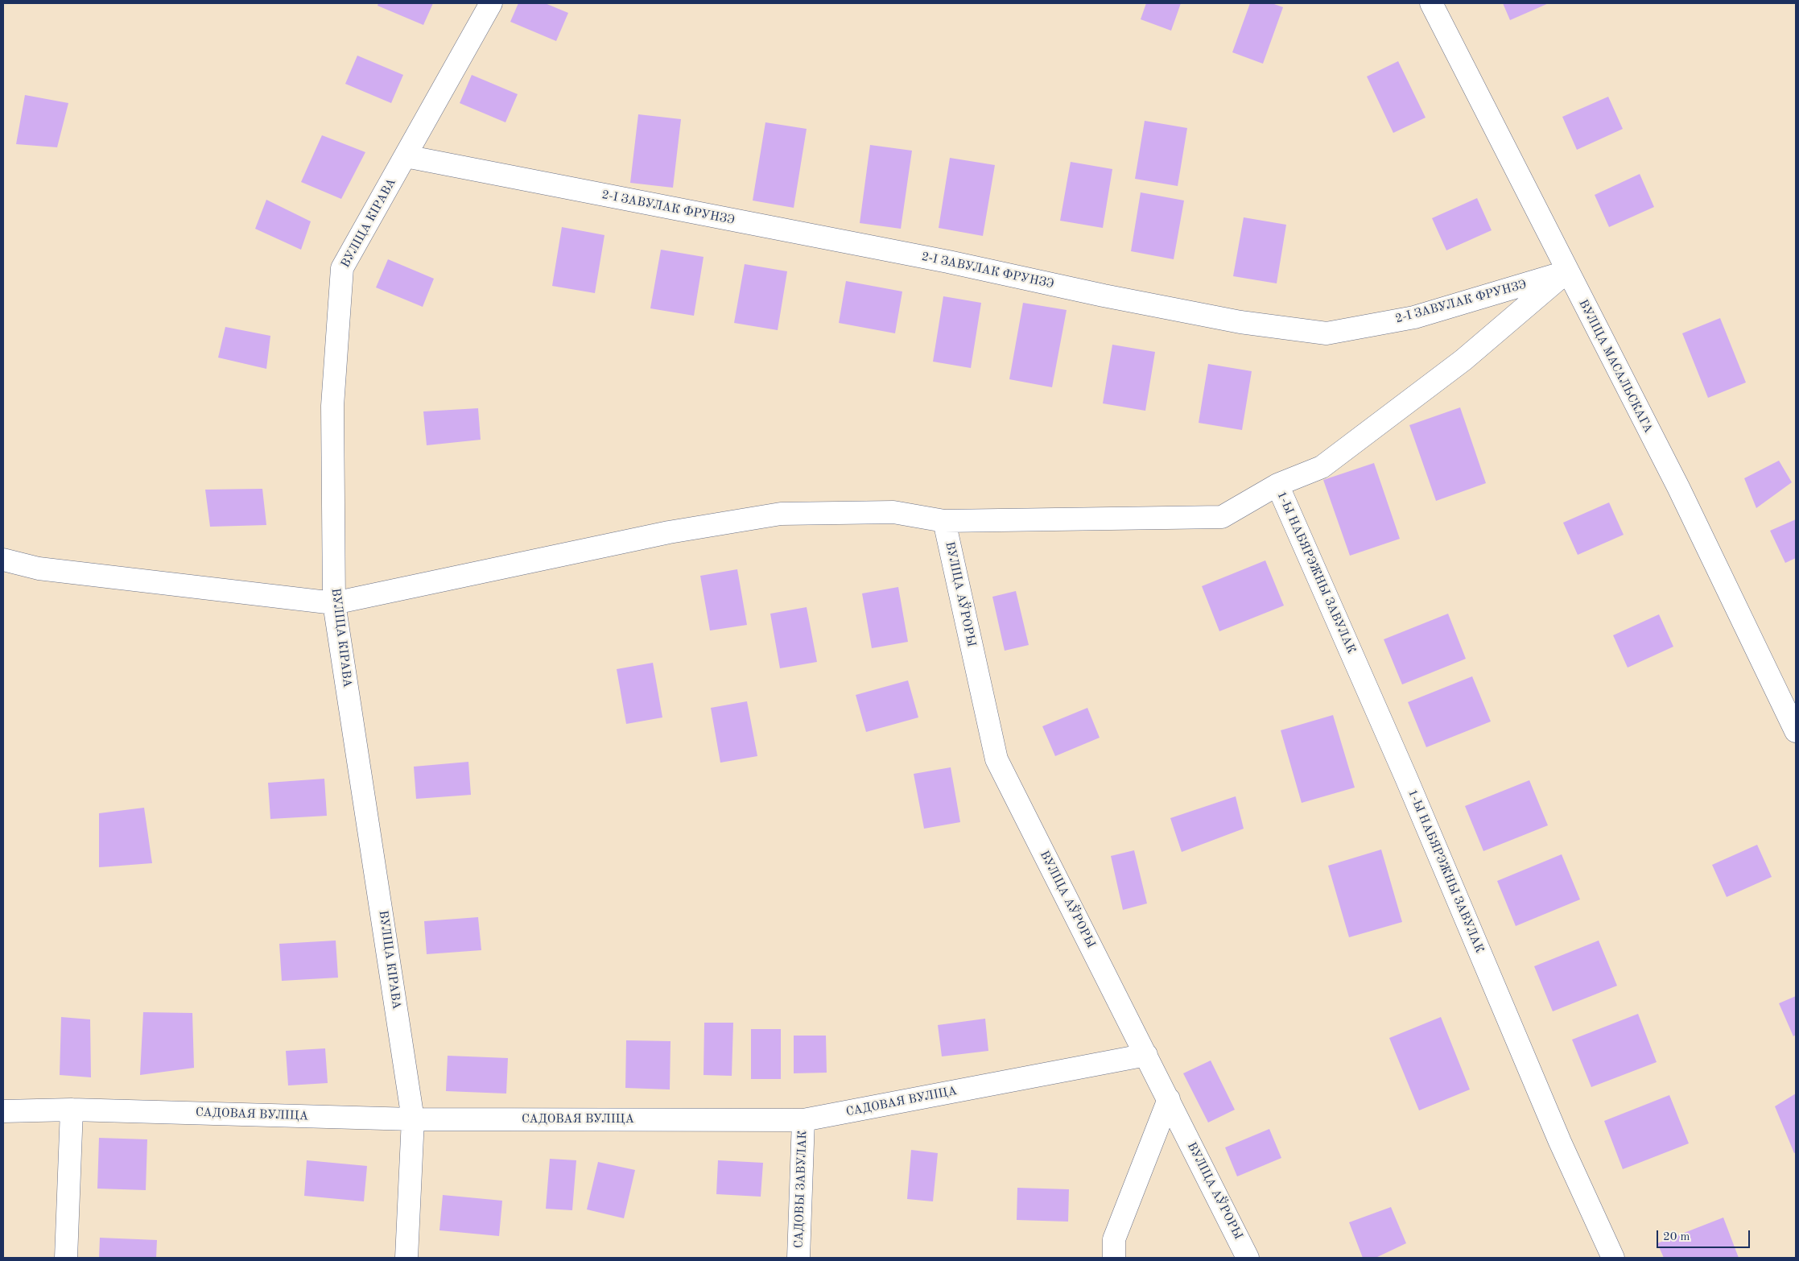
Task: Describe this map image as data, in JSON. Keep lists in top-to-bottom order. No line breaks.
{"streets":{"street":["2-І ЗАВУЛАК ФРУНЗЭ","ВУЛІЦА КІРАВА","ВУЛІЦА МАСАЛЬСКАГА","1-Ы НАБЯРЭЖНЫ ЗАВУЛАК","ВУЛІЦА АЎРОРЫ","САДОВАЯ ВУЛІЦА","САДОВЫ ЗАВУЛАК"]},"crossings":[["2-І ЗАВУЛАК ФРУНЗЭ","ВУЛІЦА КІРАВА"],["2-І ЗАВУЛАК ФРУНЗЭ","ВУЛІЦА МАСАЛЬСКАГА"],["ВУЛІЦА КІРАВА","САДОВАЯ ВУЛІЦА"],["ВУЛІЦА АЎРОРЫ","САДОВАЯ ВУЛІЦА"],["САДОВАЯ ВУЛІЦА","САДОВЫ ЗАВУЛАК"]],"scale_bar":"20 m"}
